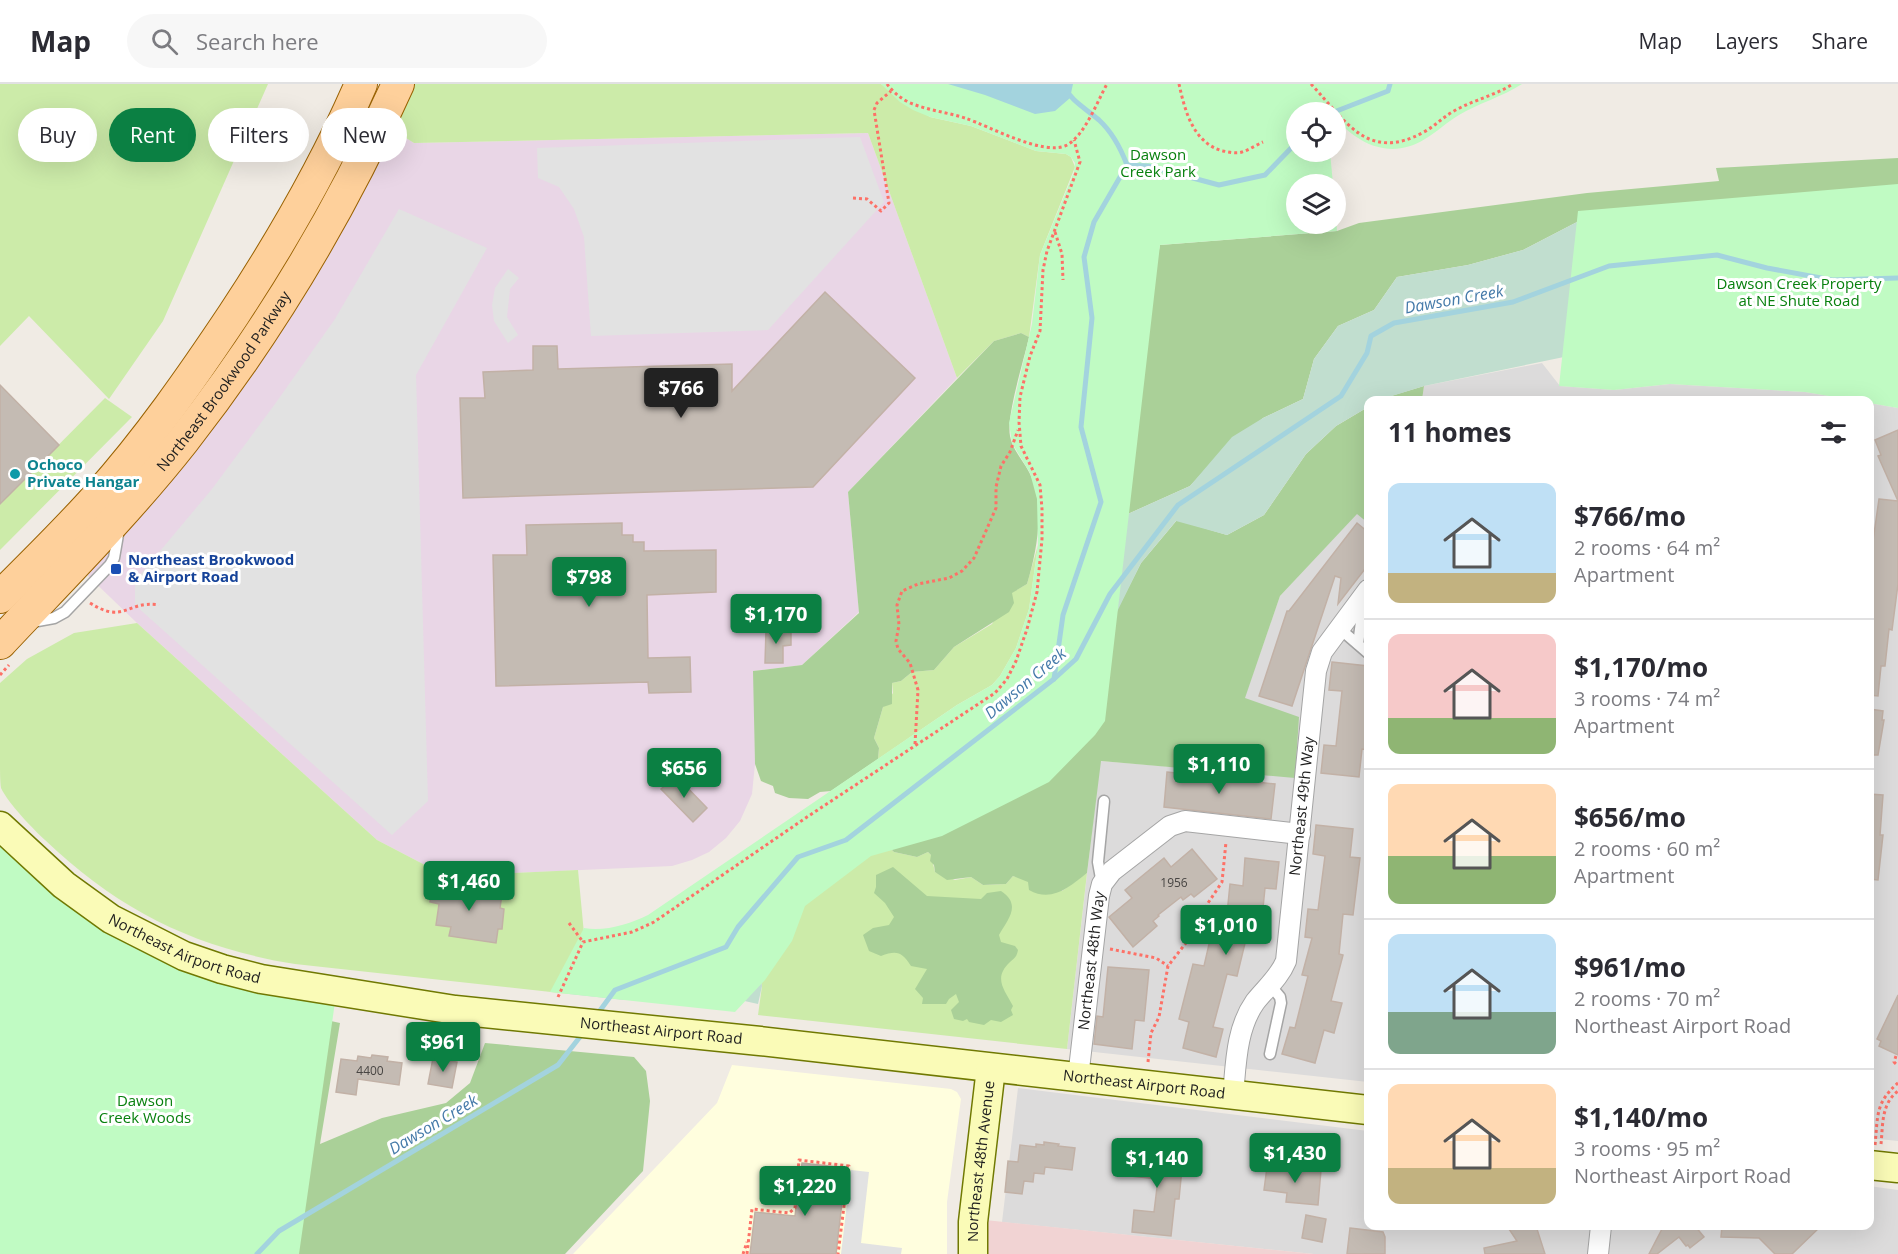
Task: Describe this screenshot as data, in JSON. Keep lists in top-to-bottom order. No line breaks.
{"streets":{"main road":["Northeast Brookwood Parkway"],"street":["Northeast 49th Way","Northeast Airport Road","Northeast 48th Way","Northeast 48th Avenue"]},"crossings":[["Northeast 49th Way","Northeast Airport Road"],["Northeast 49th Way","Northeast 48th Way"],["Northeast Airport Road","Northeast 48th Way"],["Northeast Airport Road","Northeast 48th Avenue"]],"water":["Dawson Creek"],"parks":["Dawson Creek Park","Dawson Creek Property at NE Shute Road","Dawson Creek Woods"],"places":{"other":["Ochoco Private Hangar"],"transit":["Northeast Brookwood & Airport Road"]},"house_numbers":["1956","4400"],"page":{"header":"Map","search":"Search here","nav":["Map","Layers","Share"],"chip":["Buy","Rent","Filters","New"],"price":["$766","$798","$1,170","$1,110","$656","$1,460","$1,010","$961","$1,430","$1,140","$1,220"],"heading":"11 homes","list":[{"name":"$766/mo","note":"2 rooms · 64 m² · Apartment"},{"name":"$1,170/mo","note":"3 rooms · 74 m² · Apartment"},{"name":"$656/mo","note":"2 rooms · 60 m² · Apartment"},{"name":"$961/mo","note":"2 rooms · 70 m² · Northeast Airport Road"},{"name":"$1,140/mo","note":"3 rooms · 95 m² · Northeast Airport Road"}]}}
